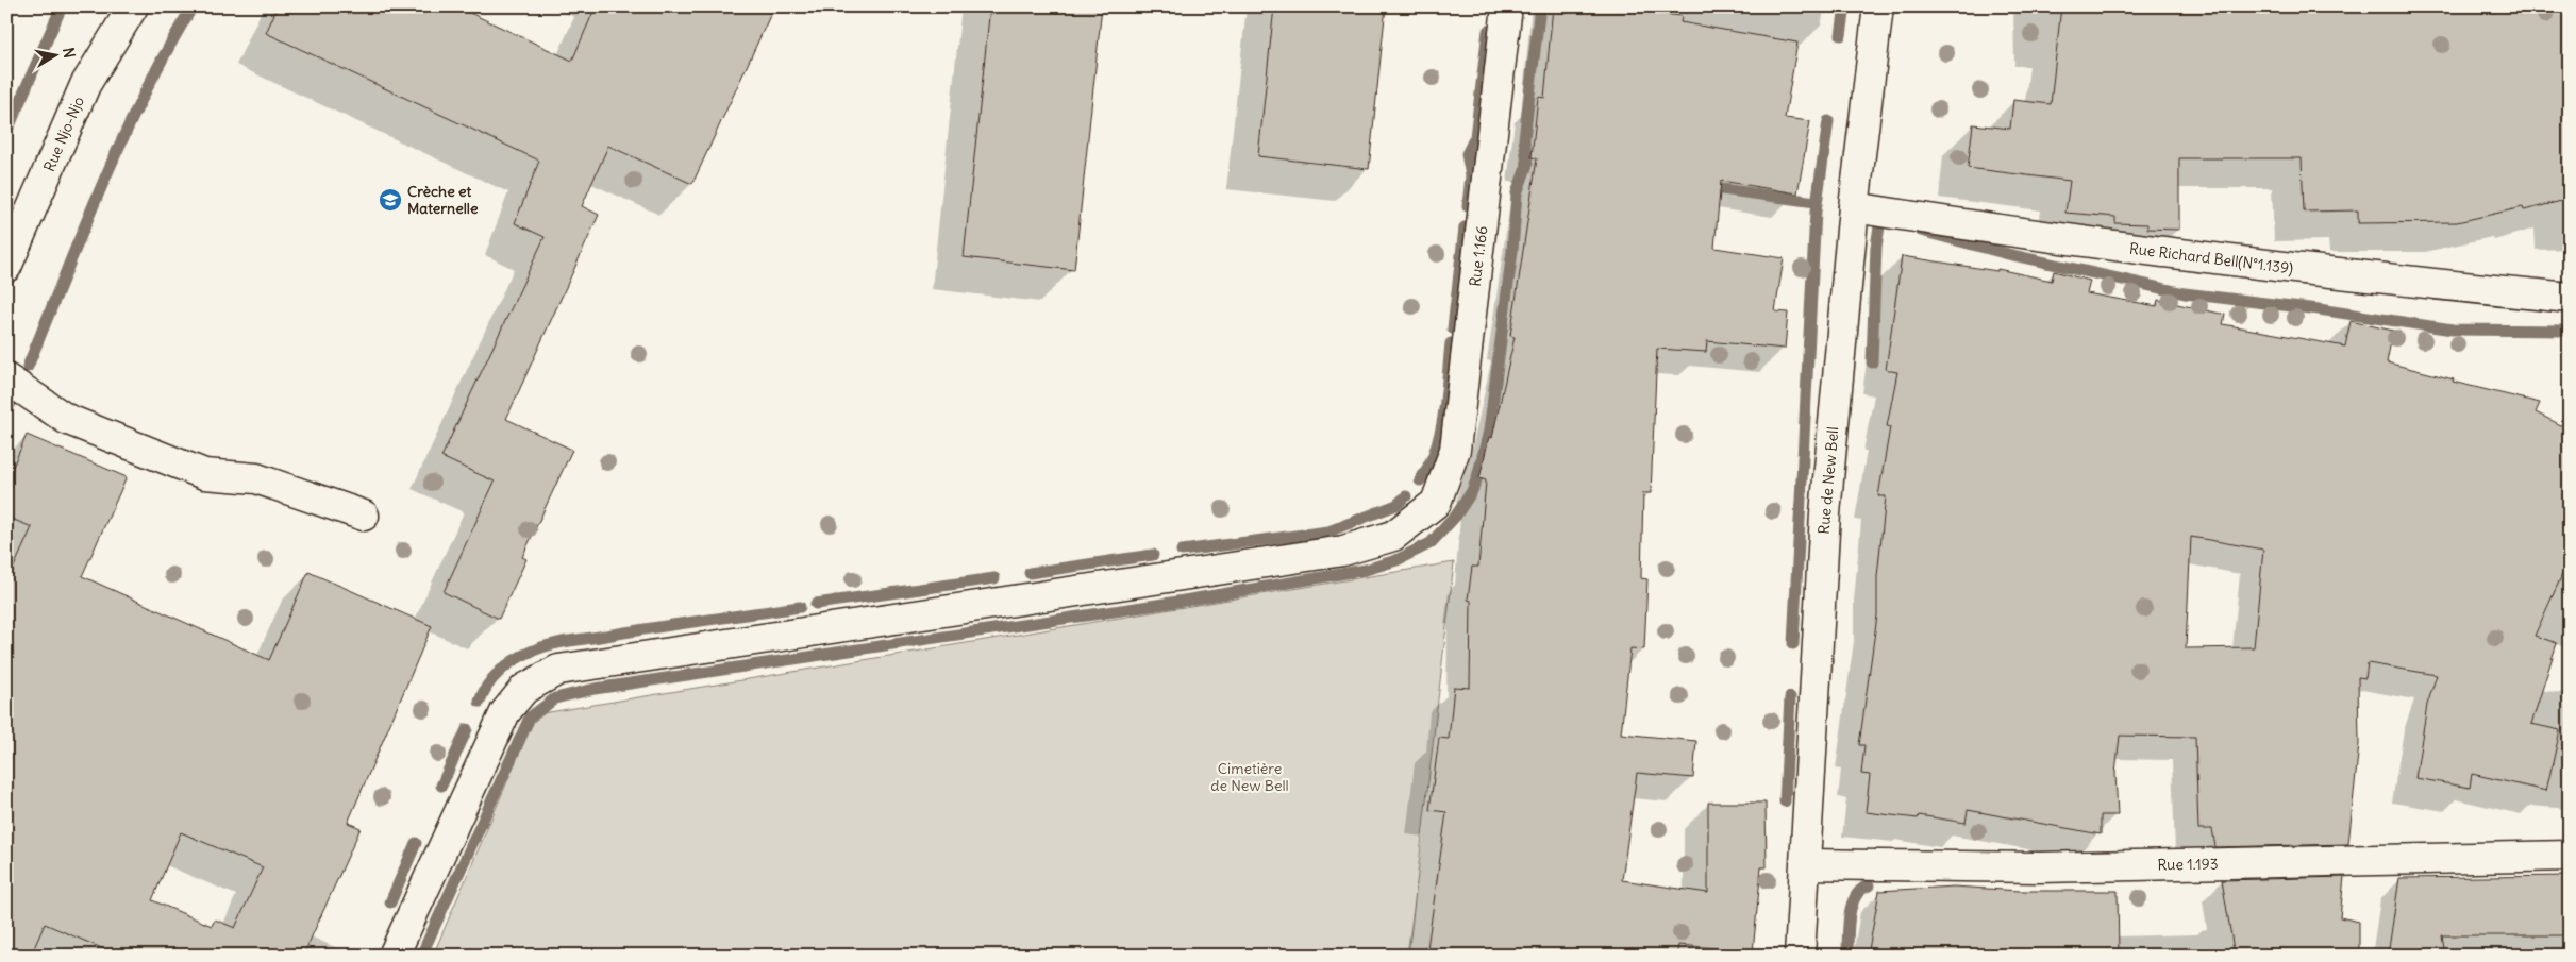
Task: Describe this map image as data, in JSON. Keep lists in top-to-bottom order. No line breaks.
{"streets":{"street":["Rue Njo-Njo","Rue 1.166","Rue Richard Bell(N°1.139)","Rue de New Bell","Rue 1.193"]},"crossings":[["Rue Richard Bell(N°1.139)","Rue de New Bell"],["Rue de New Bell","Rue 1.193"]],"parks":["Cimetière de New Bell"],"places":{"school or university":["Crèche et Maternelle"]},"north":"right"}
